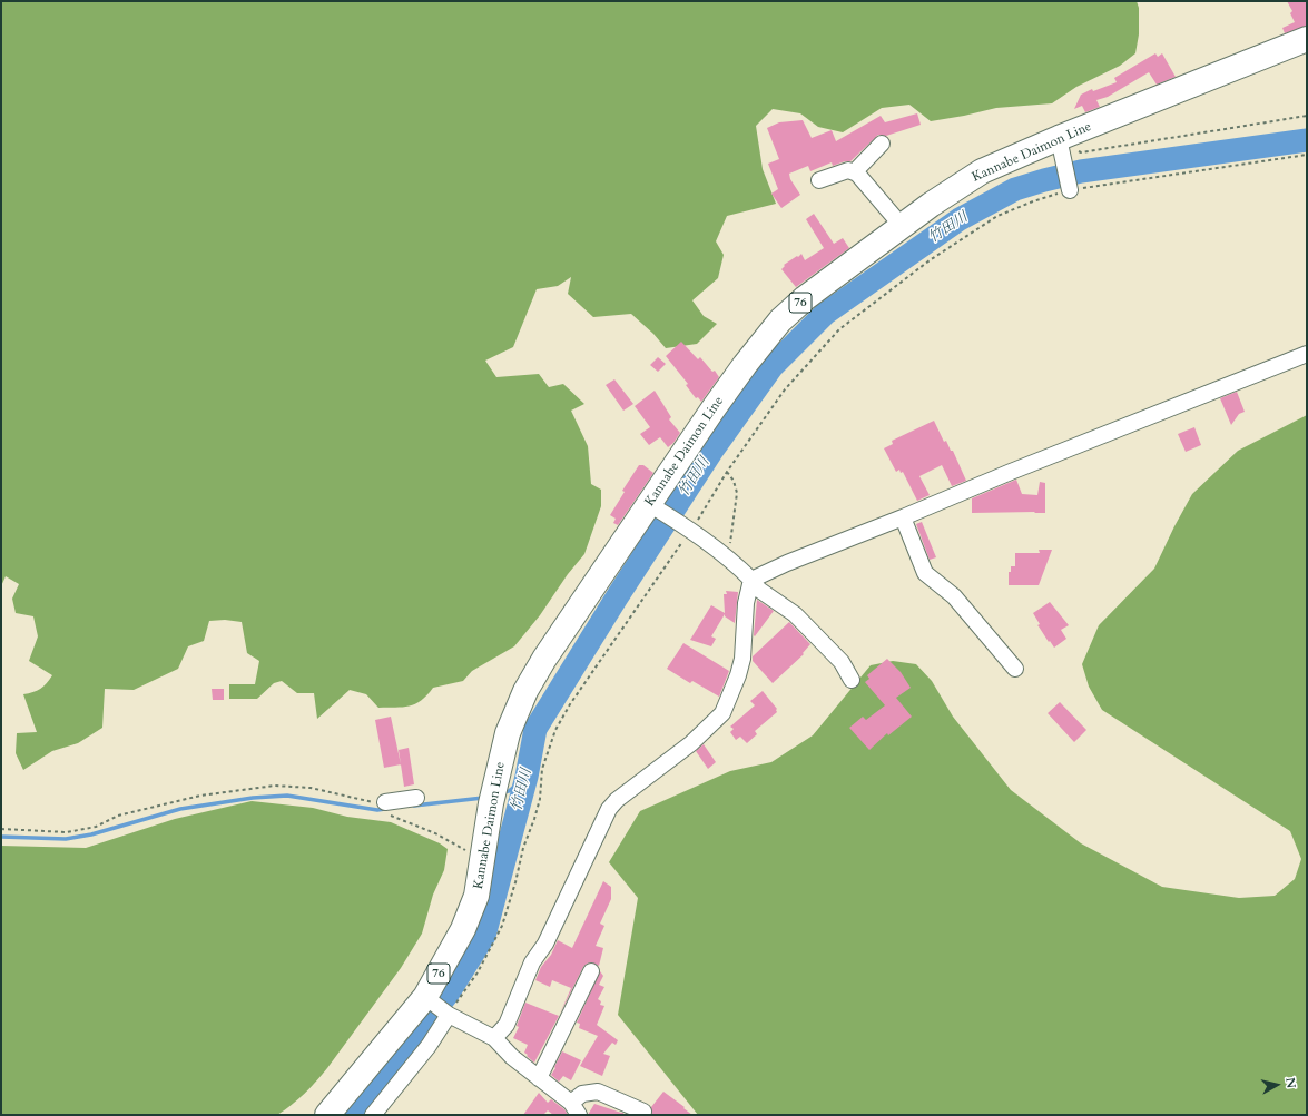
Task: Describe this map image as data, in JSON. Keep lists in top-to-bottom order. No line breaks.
{"streets":{"main road":["Kannabe Daimon Line","76"]},"water":["竹田川"],"north":"right"}
